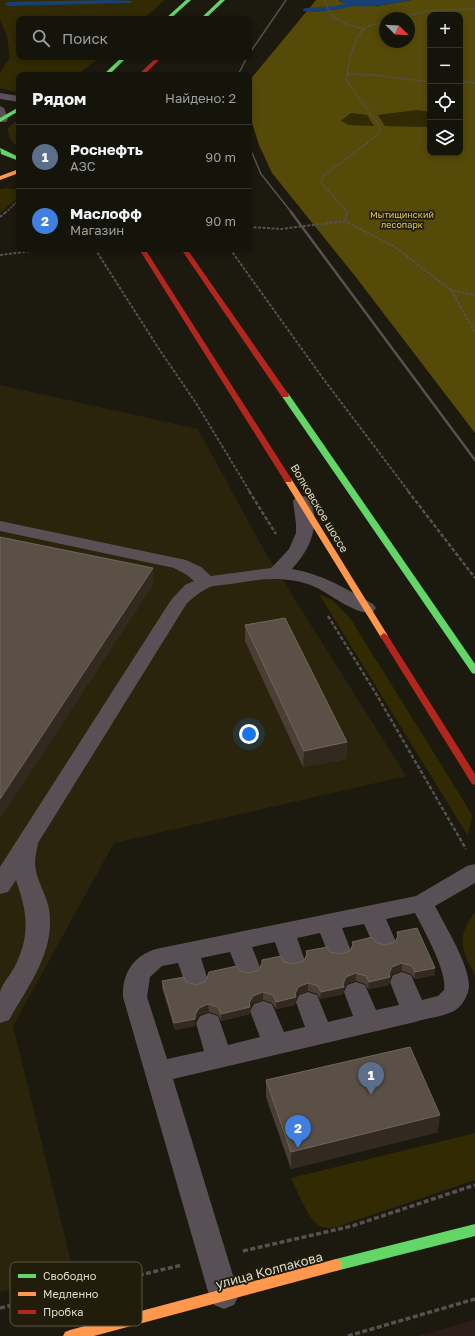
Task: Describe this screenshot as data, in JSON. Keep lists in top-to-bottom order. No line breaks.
{"streets":{"main road":["Волковское шоссе","улица Колпакова"]},"parks":["Мытищинский лесопарк"],"legend":["Свободно","Медленно","Пробка"],"north":"bottom right","page":{"map_buttons":["+","−"],"search":"Поиск","heading":["Рядом","Найдено: 2"],"list":[{"mark":"1","name":"Роснефть","note":"АЗС","value":"90 m"},{"mark":"2","name":"Маслофф","note":"Магазин","value":"90 m"}],"pins":["1","2"]}}
